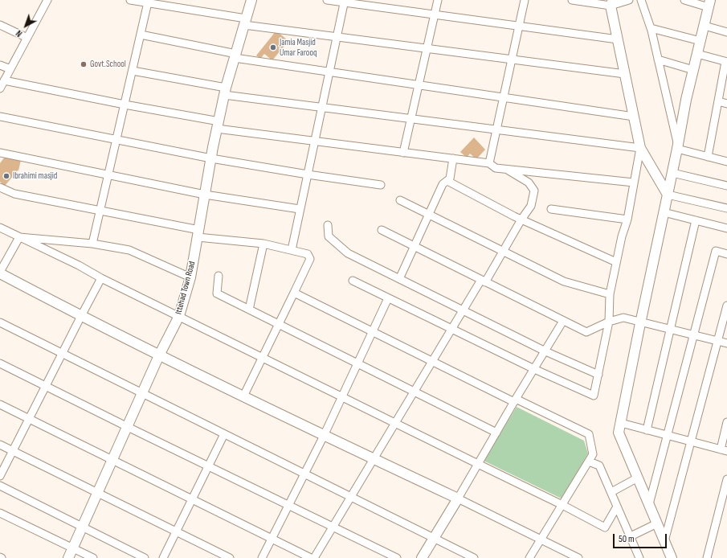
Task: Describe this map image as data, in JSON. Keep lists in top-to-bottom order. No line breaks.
{"streets":{"street":["Ittehad Town Road"]},"places":["Jamia Masjid Umar Farooq","Govt.School","Ibrahimi masjid"],"scale_bar":"50 m","north":"bottom left"}
